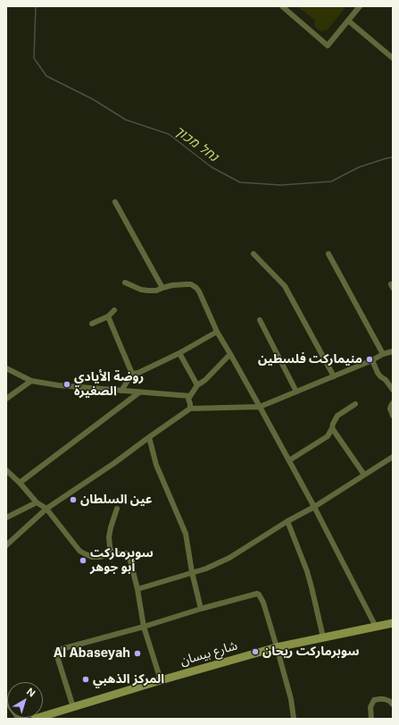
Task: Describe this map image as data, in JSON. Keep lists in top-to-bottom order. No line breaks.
{"streets":{"street":["شارع بيسان"]},"water":["נחל מכוך"],"places":["منيماركت فلسطين","روضة الأيادي الصغيرة","عين السلطان","سوبرماركت أبو جوهر","سوبرماركت ريحان","Al Abaseyah","المركز الذهبي"],"north":"top right"}
